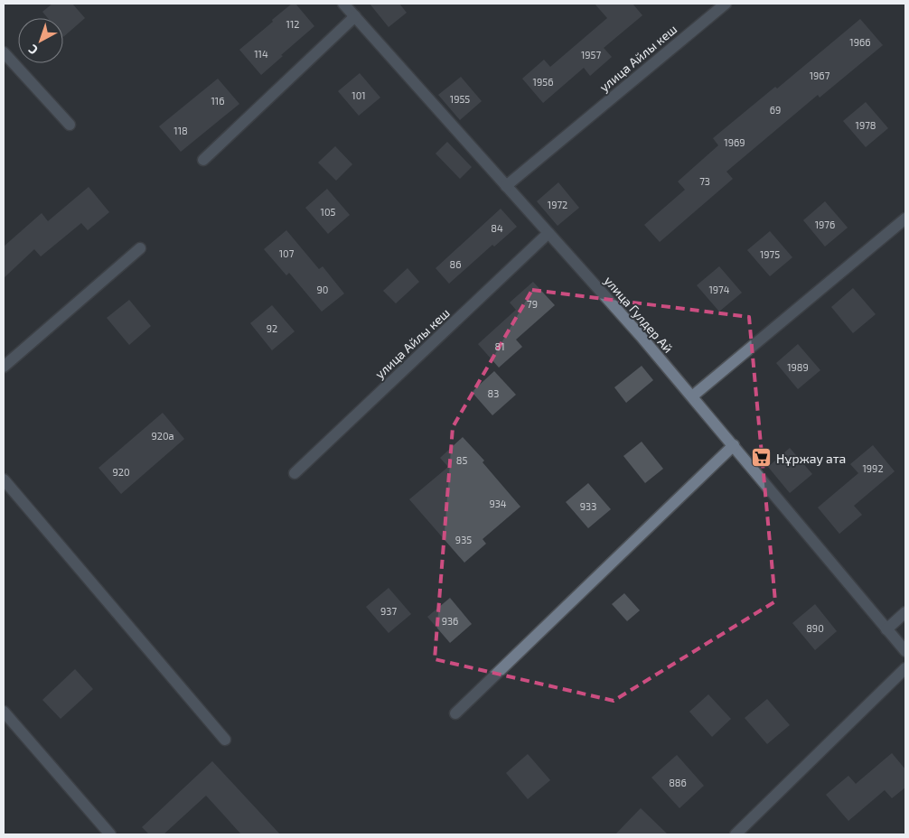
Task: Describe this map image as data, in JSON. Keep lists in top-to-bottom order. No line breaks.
{"streets":{"street":["улица Айлы кеш","улица Гулдер Ай"]},"crossings":[["улица Айлы кеш","улица Гулдер Ай"]],"places":{"supermarket":["Нұржау ата"]},"house_numbers":["112","1966","114","1957","1967","1956","101","1955","116","69","1978","118","1969","73","1972","105","1976","84","107","1975","86","90","1974","79","92","81","1989","83","920а","85","1992","920","934","933","935","937","936","890","886"],"north":"bottom left"}
